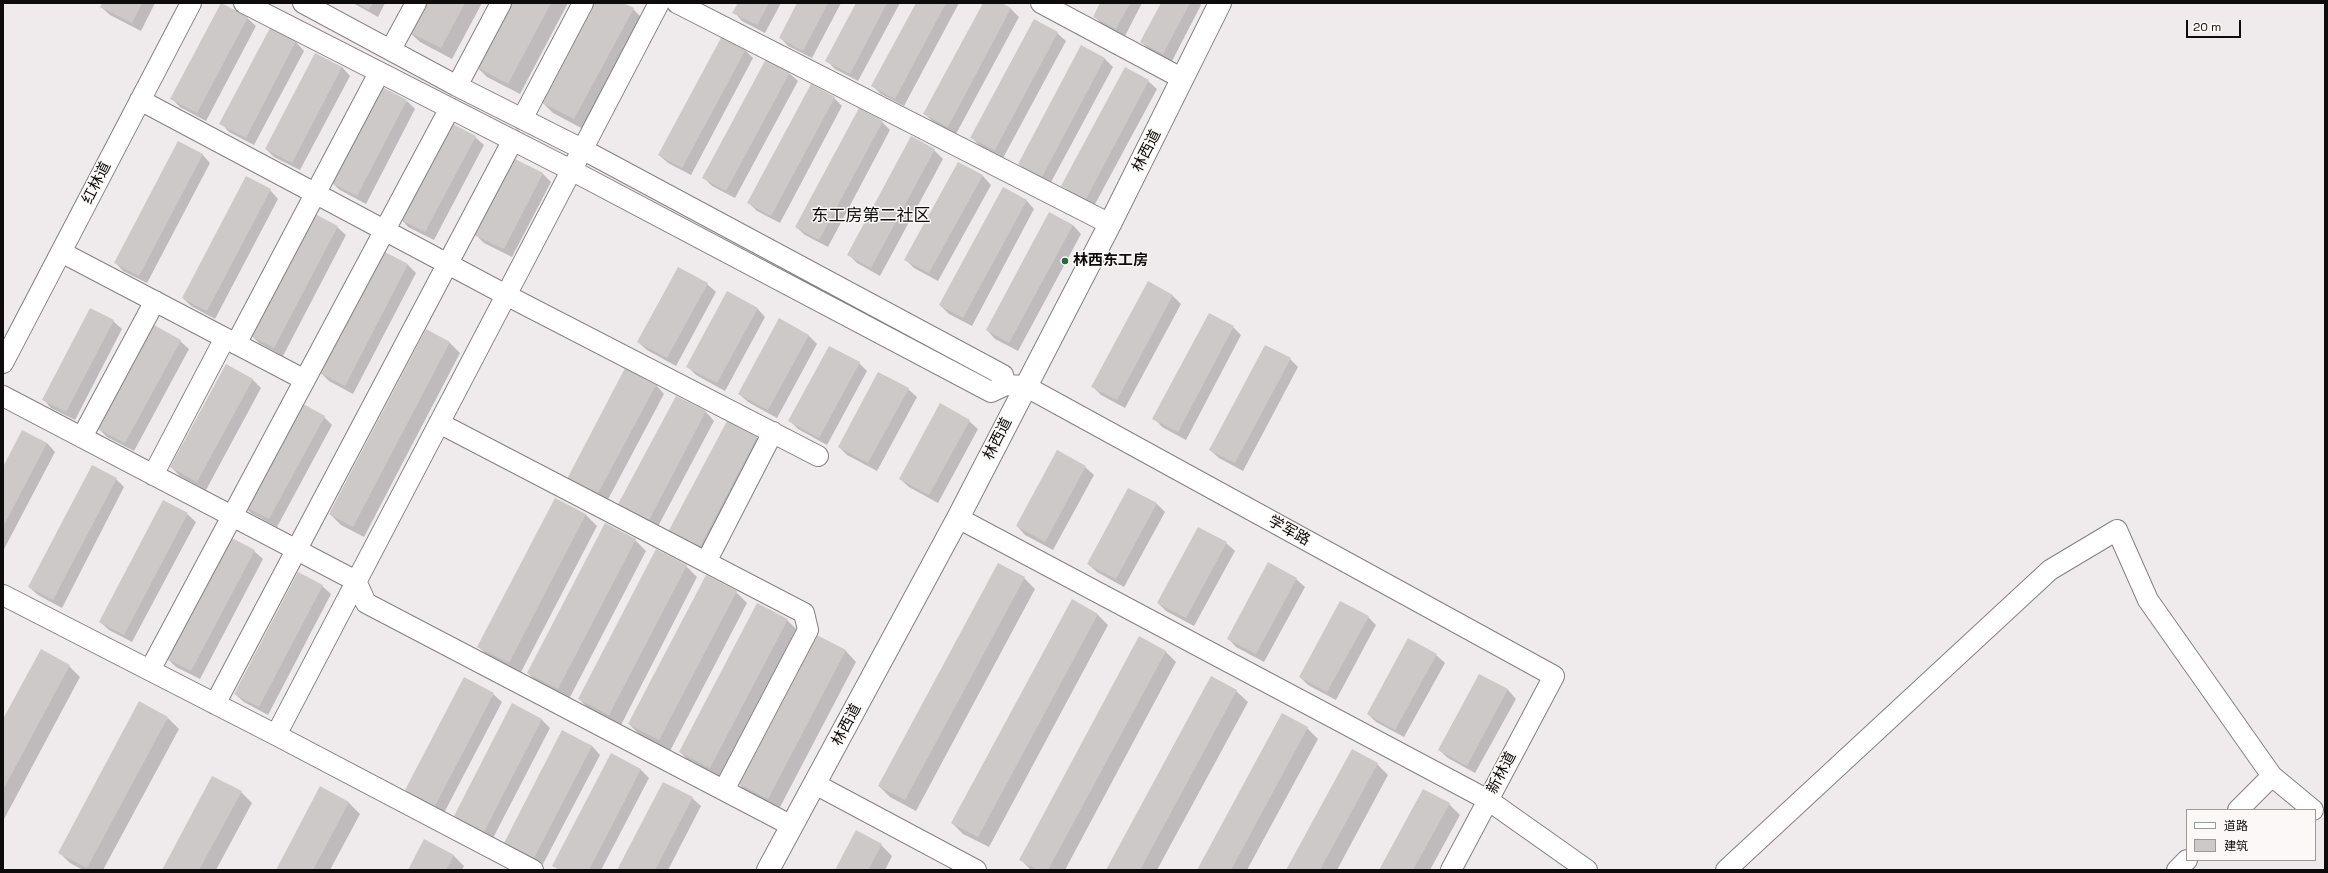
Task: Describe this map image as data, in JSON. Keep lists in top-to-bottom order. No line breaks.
{"streets":{"main road":["林西道"],"street":["红林道","学军路","新林道"]},"crossings":[["林西道","学军路"],["学军路","新林道"]],"districts":["东工房第二社区"],"places":["林西东工房"],"legend":["道路","建筑"],"scale_bar":"20 m"}
